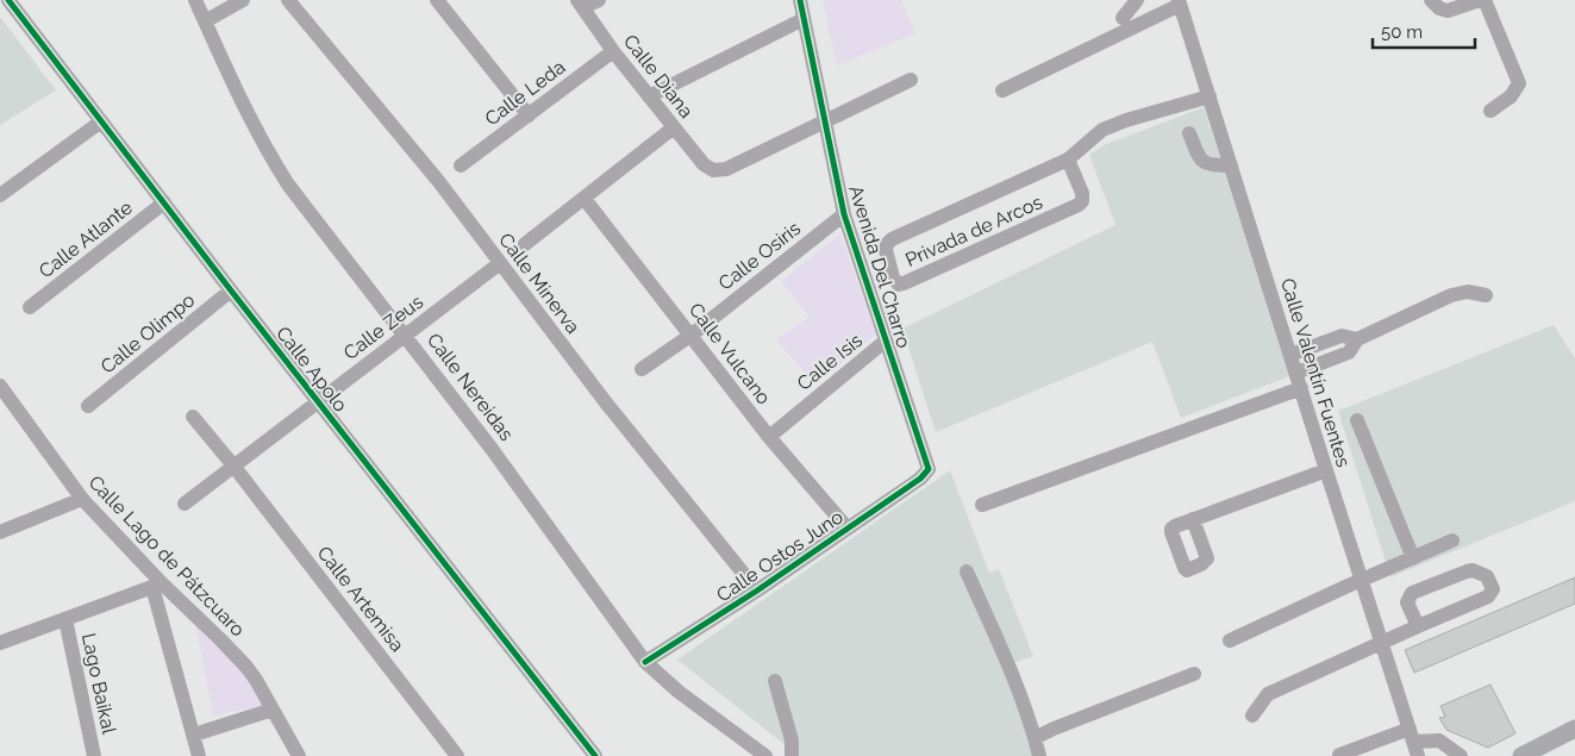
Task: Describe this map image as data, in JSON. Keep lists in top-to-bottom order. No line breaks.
{"streets":{"street":["Calle Diana","Calle Leda","Privada de Arcos","Calle Atlante","Calle Osiris","Avenida Del Charro","Calle Minerva","Calle Zeus","Calle Olimpo","Calle Vulcano","Calle Isis","Calle Apolo","Calle Valentín Fuentes","Calle Nereidas","Calle Lago de Pátzcuaro","Calle Ostos Juno","Calle Artemisa","Lago Baikal"]},"crossings":[["Calle Diana","Calle Leda"],["Calle Diana","Avenida Del Charro"],["Privada de Arcos","Calle Valentín Fuentes"],["Calle Atlante","Calle Apolo"],["Calle Osiris","Avenida Del Charro"],["Calle Osiris","Calle Vulcano"],["Avenida Del Charro","Calle Isis"],["Avenida Del Charro","Calle Ostos Juno"],["Calle Minerva","Calle Zeus"],["Calle Minerva","Calle Ostos Juno"],["Calle Zeus","Calle Apolo"],["Calle Zeus","Calle Nereidas"],["Calle Zeus","Calle Artemisa"],["Calle Olimpo","Calle Apolo"],["Calle Vulcano","Calle Isis"],["Calle Vulcano","Calle Ostos Juno"],["Calle Nereidas","Calle Ostos Juno"]],"scale_bar":"50 m"}
